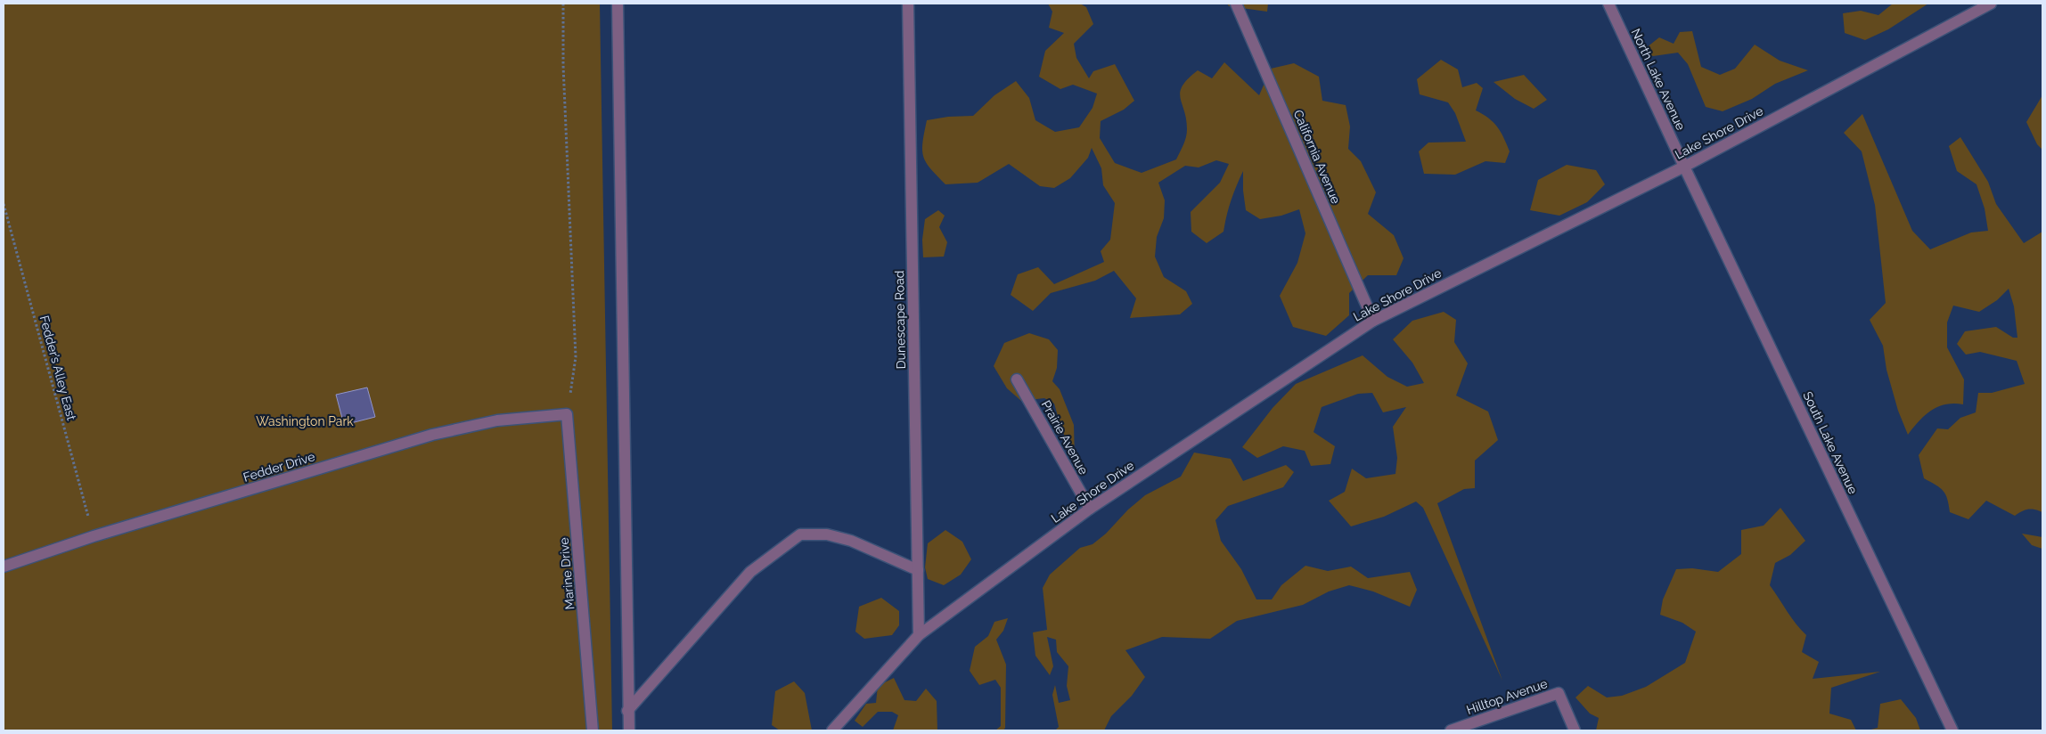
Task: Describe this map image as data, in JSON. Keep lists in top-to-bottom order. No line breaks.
{"streets":{"street":["North Lake Avenue","Lake Shore Drive","California Avenue","Dunescape Road","Prairie Avenue","South Lake Avenue","Fedder Drive","Marine Drive","Hilltop Avenue"],"path":["Fedder’s Alley East"]},"crossings":[["North Lake Avenue","Lake Shore Drive"],["North Lake Avenue","South Lake Avenue"],["Lake Shore Drive","California Avenue"],["Lake Shore Drive","Dunescape Road"],["Lake Shore Drive","Prairie Avenue"],["Lake Shore Drive","South Lake Avenue"],["Fedder’s Alley East","Fedder Drive"],["Fedder Drive","Marine Drive"]],"parks":["Washington Park"]}
